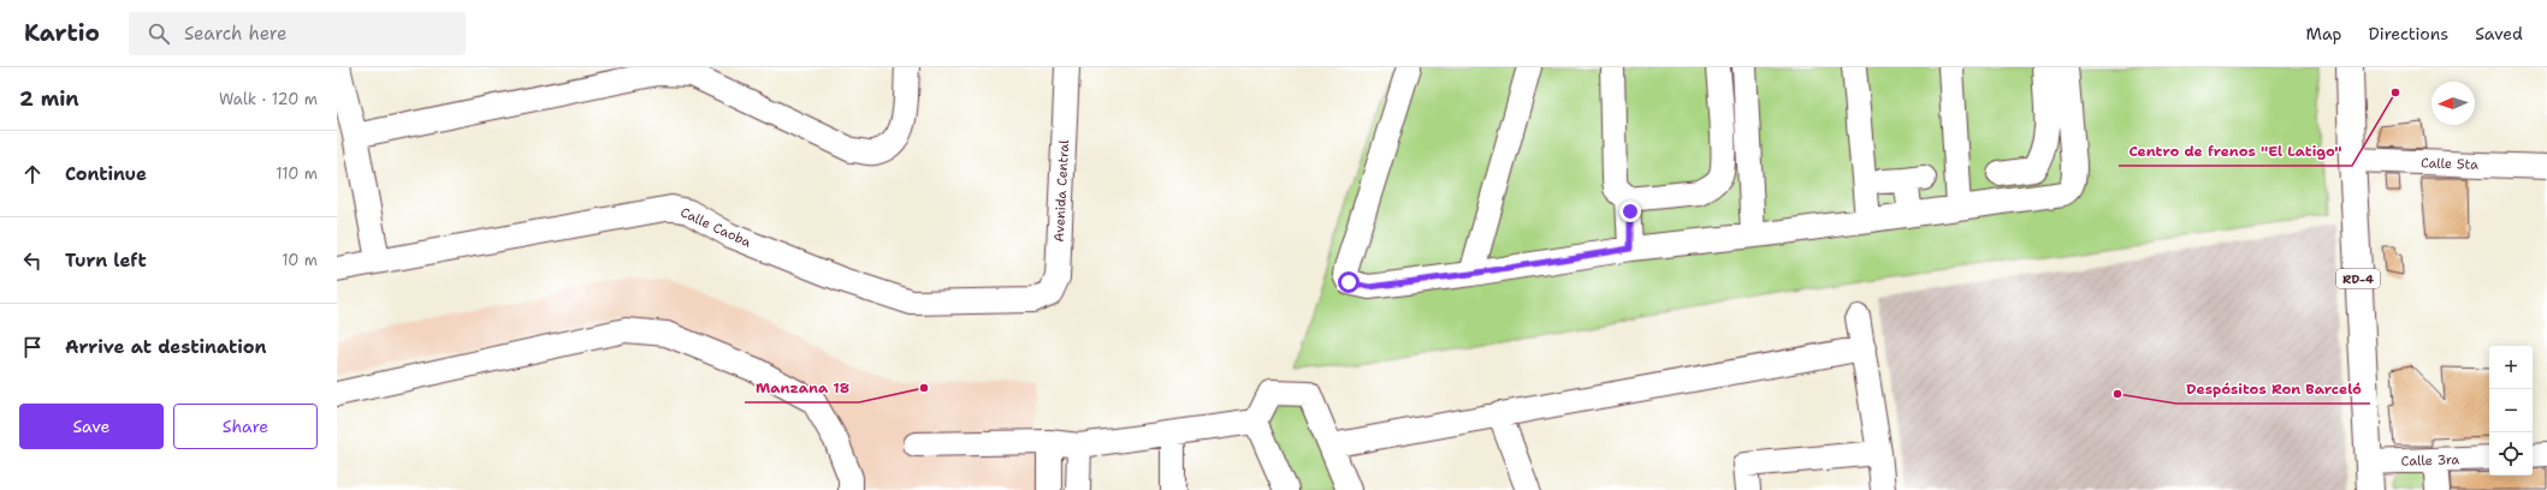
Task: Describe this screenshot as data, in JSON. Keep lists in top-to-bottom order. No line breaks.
{"streets":{"main road":["RD-4"],"street":["Calle 5ta","Avenida Central","Calle Caoba","Calle 3ra"]},"crossings":[["Calle 5ta","RD-4"],["Avenida Central","Calle Caoba"],["RD-4","Calle 3ra"]],"places":["Centro de frenos \"El Latigo\"","Manzana 18","Despósitos Ron Barceló"],"north":"left","page":{"header":"Kartio","search":"Search here","nav":["Map","Directions","Saved"],"heading":["2 min","Walk · 120 m"],"list":[["Continue","110 m"],["Turn left","10 m"],"Arrive at destination"],"map_buttons":["+","−"],"buttons":["Save","Share"]}}
